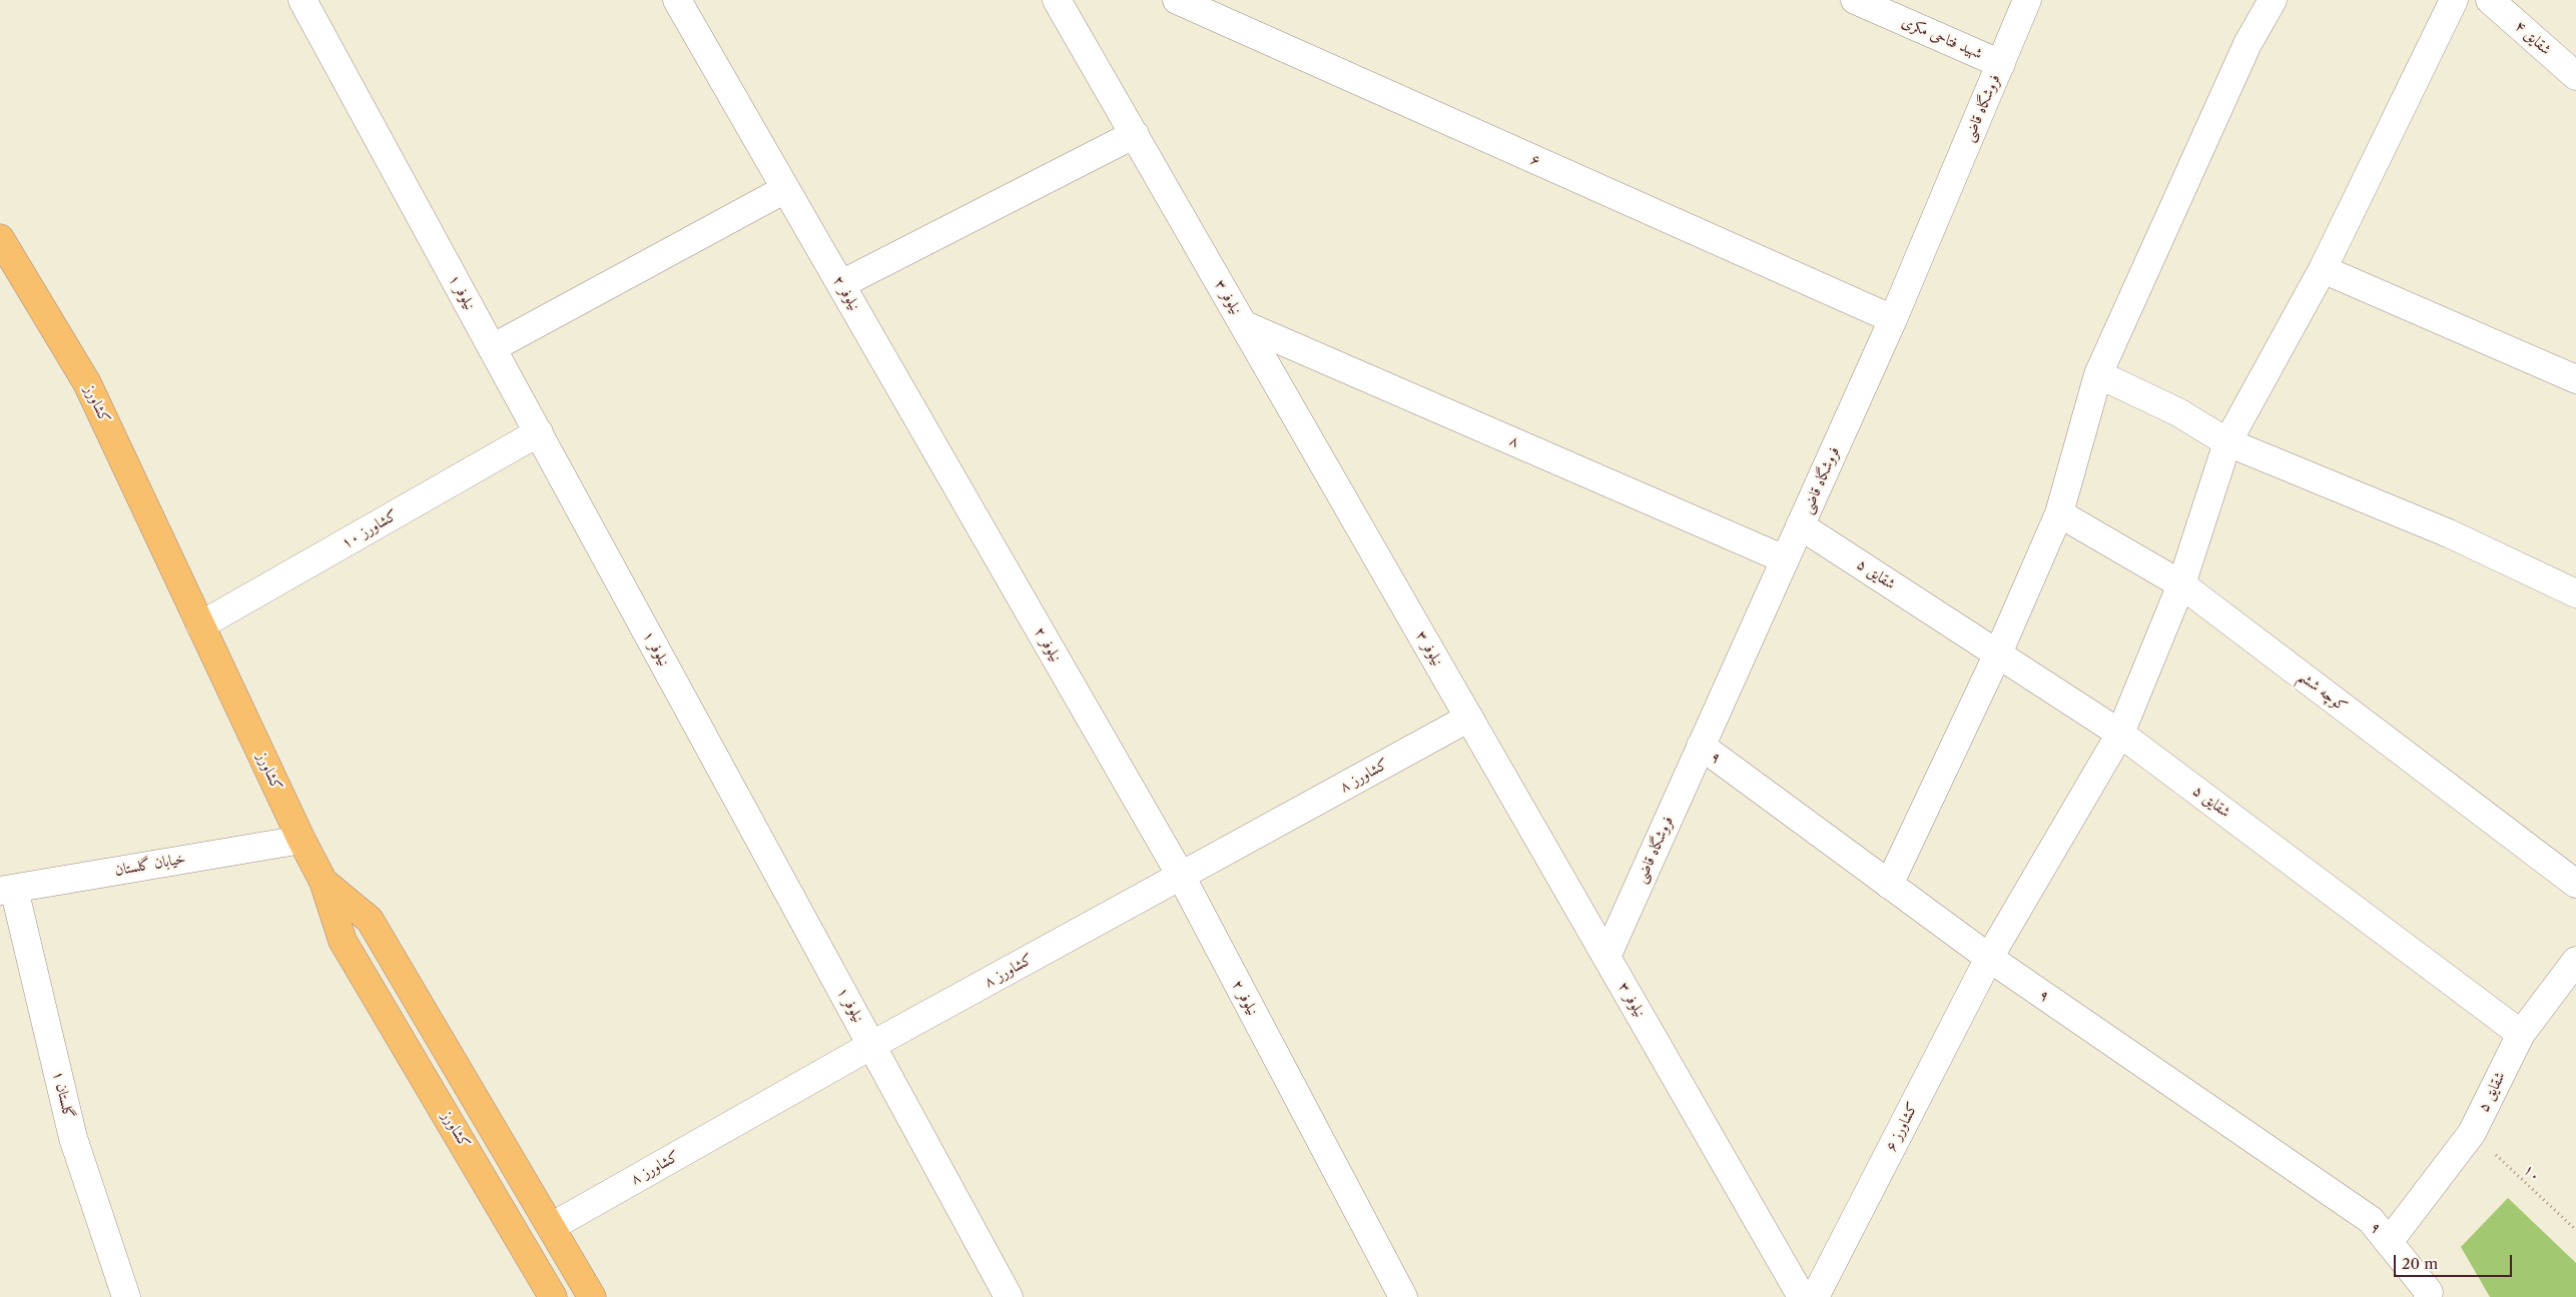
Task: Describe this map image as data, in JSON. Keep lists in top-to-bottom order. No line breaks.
{"streets":{"main road":["کشاورز"],"street":["شهید فتاحی مکری","شقایق ۴","فروشگاه قاضی","۶","نیلوفر ۱","نیلوفر ۲","نیلوفر ۳","۸","کشاورز ۱۰","شقایق ۵","کوچه ششم","۹","کشاورز ۸","خیابان گلستان","گلستان ۱","کشاورز ۶"],"path":["۱۰"]},"crossings":[["شهید فتاحی مکری","فروشگاه قاضی"],["فروشگاه قاضی","۶"],["فروشگاه قاضی","نیلوفر ۳"],["فروشگاه قاضی","۸"],["فروشگاه قاضی","شقایق ۵"],["فروشگاه قاضی","۹"],["نیلوفر ۱","کشاورز ۱۰"],["نیلوفر ۱","کشاورز ۸"],["نیلوفر ۲","کشاورز ۸"],["نیلوفر ۳","۸"],["نیلوفر ۳","کشاورز ۸"],["کشاورز","کشاورز ۱۰"],["کشاورز","خیابان گلستان"],["شقایق ۵","۹"],["شقایق ۵","کشاورز ۶"],["شقایق ۵","۱۰"],["کوچه ششم","کشاورز ۶"],["۹","کشاورز ۶"],["خیابان گلستان","گلستان ۱"]],"scale_bar":"20 m"}
